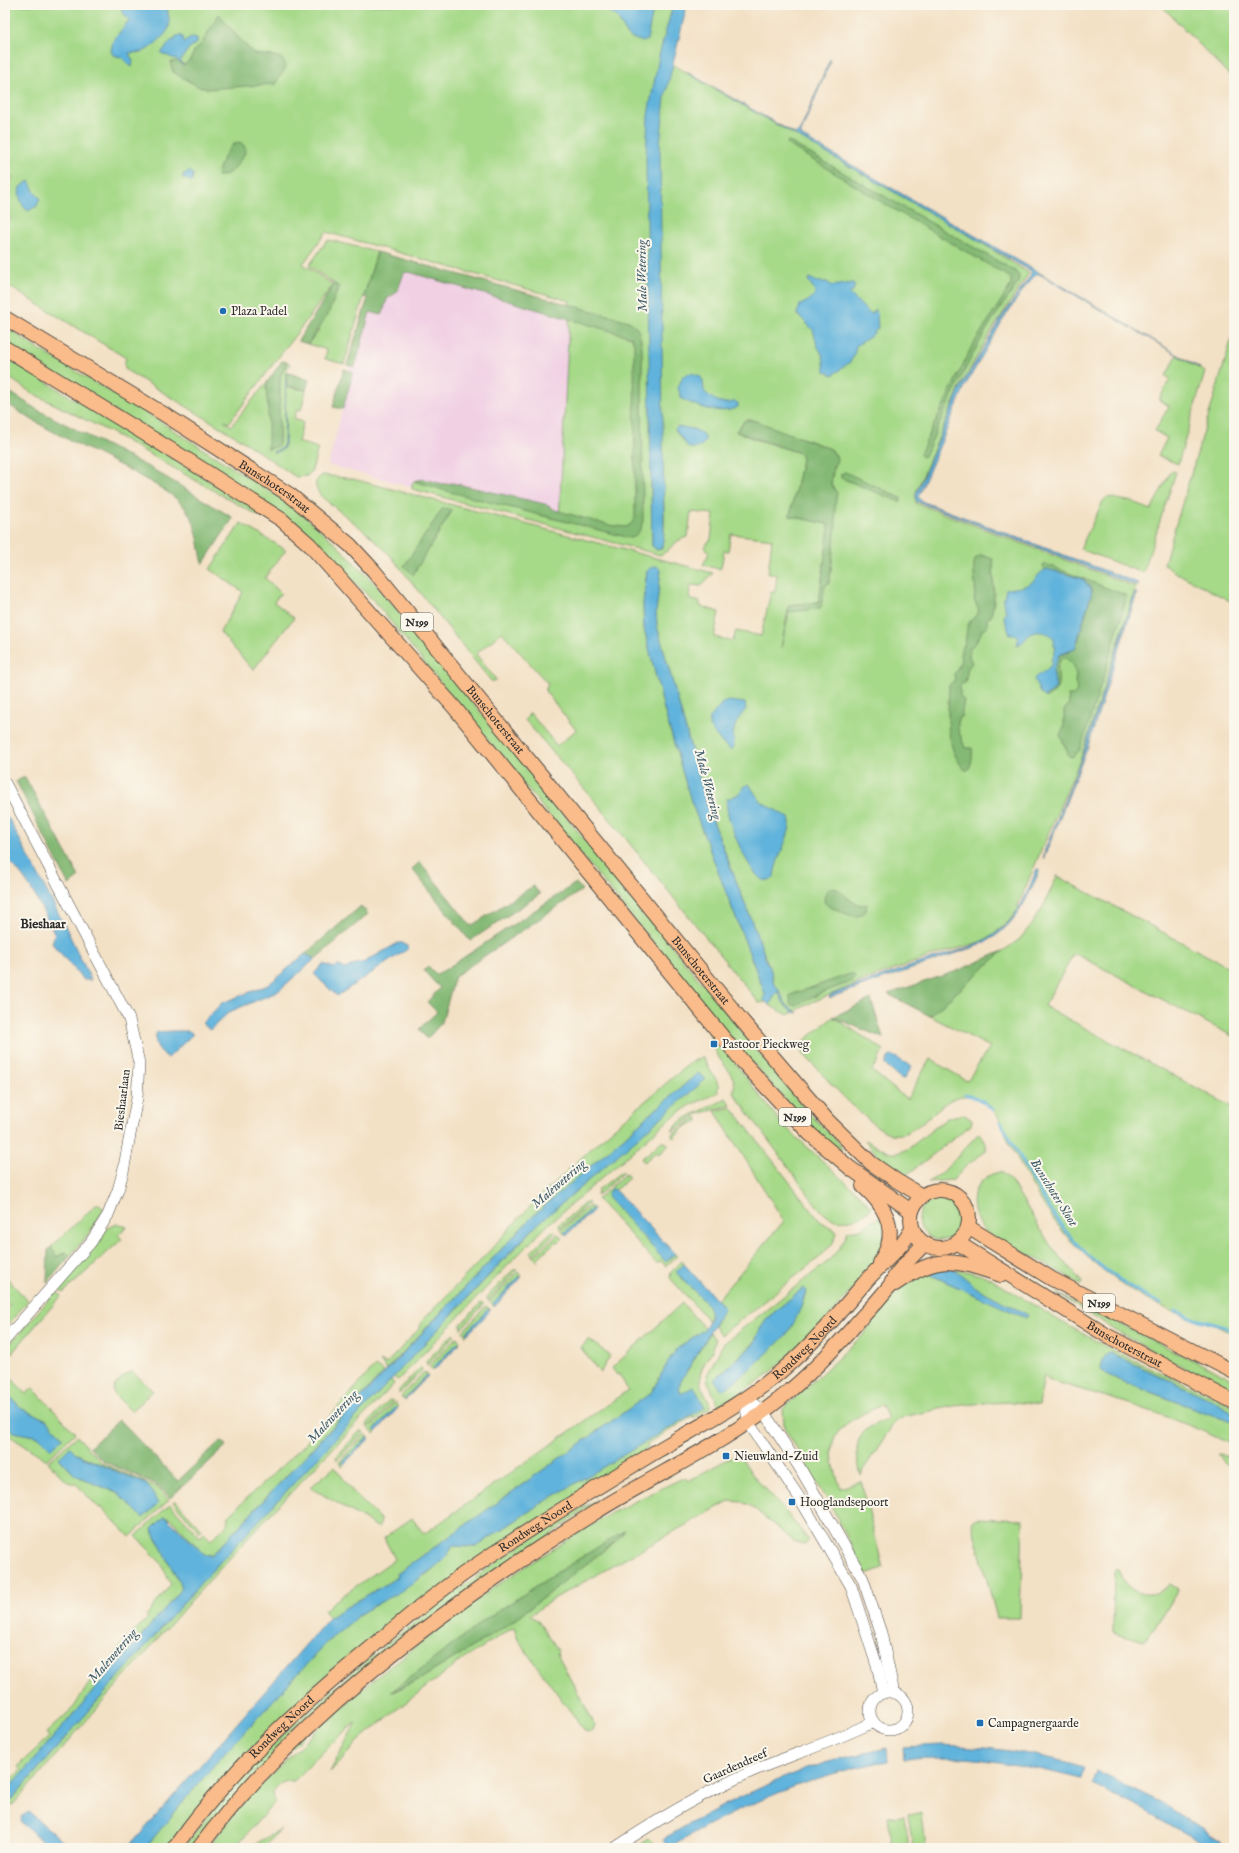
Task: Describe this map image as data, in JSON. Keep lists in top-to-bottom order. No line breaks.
{"streets":{"main road":["Bunschoterstraat","N199","Rondweg Noord"],"street":["Bieshaarlaan","Gaardendreef"]},"crossings":[["Bunschoterstraat","Rondweg Noord"]],"districts":["Bieshaar"],"water":["Male Wetering","Malewetering","Bunschoter Sloot"],"places":{"other":["Plaza Padel"],"transit":["Pastoor Pieckweg","Nieuwland-Zuid","Hooglandsepoort","Campagnergaarde"]}}
